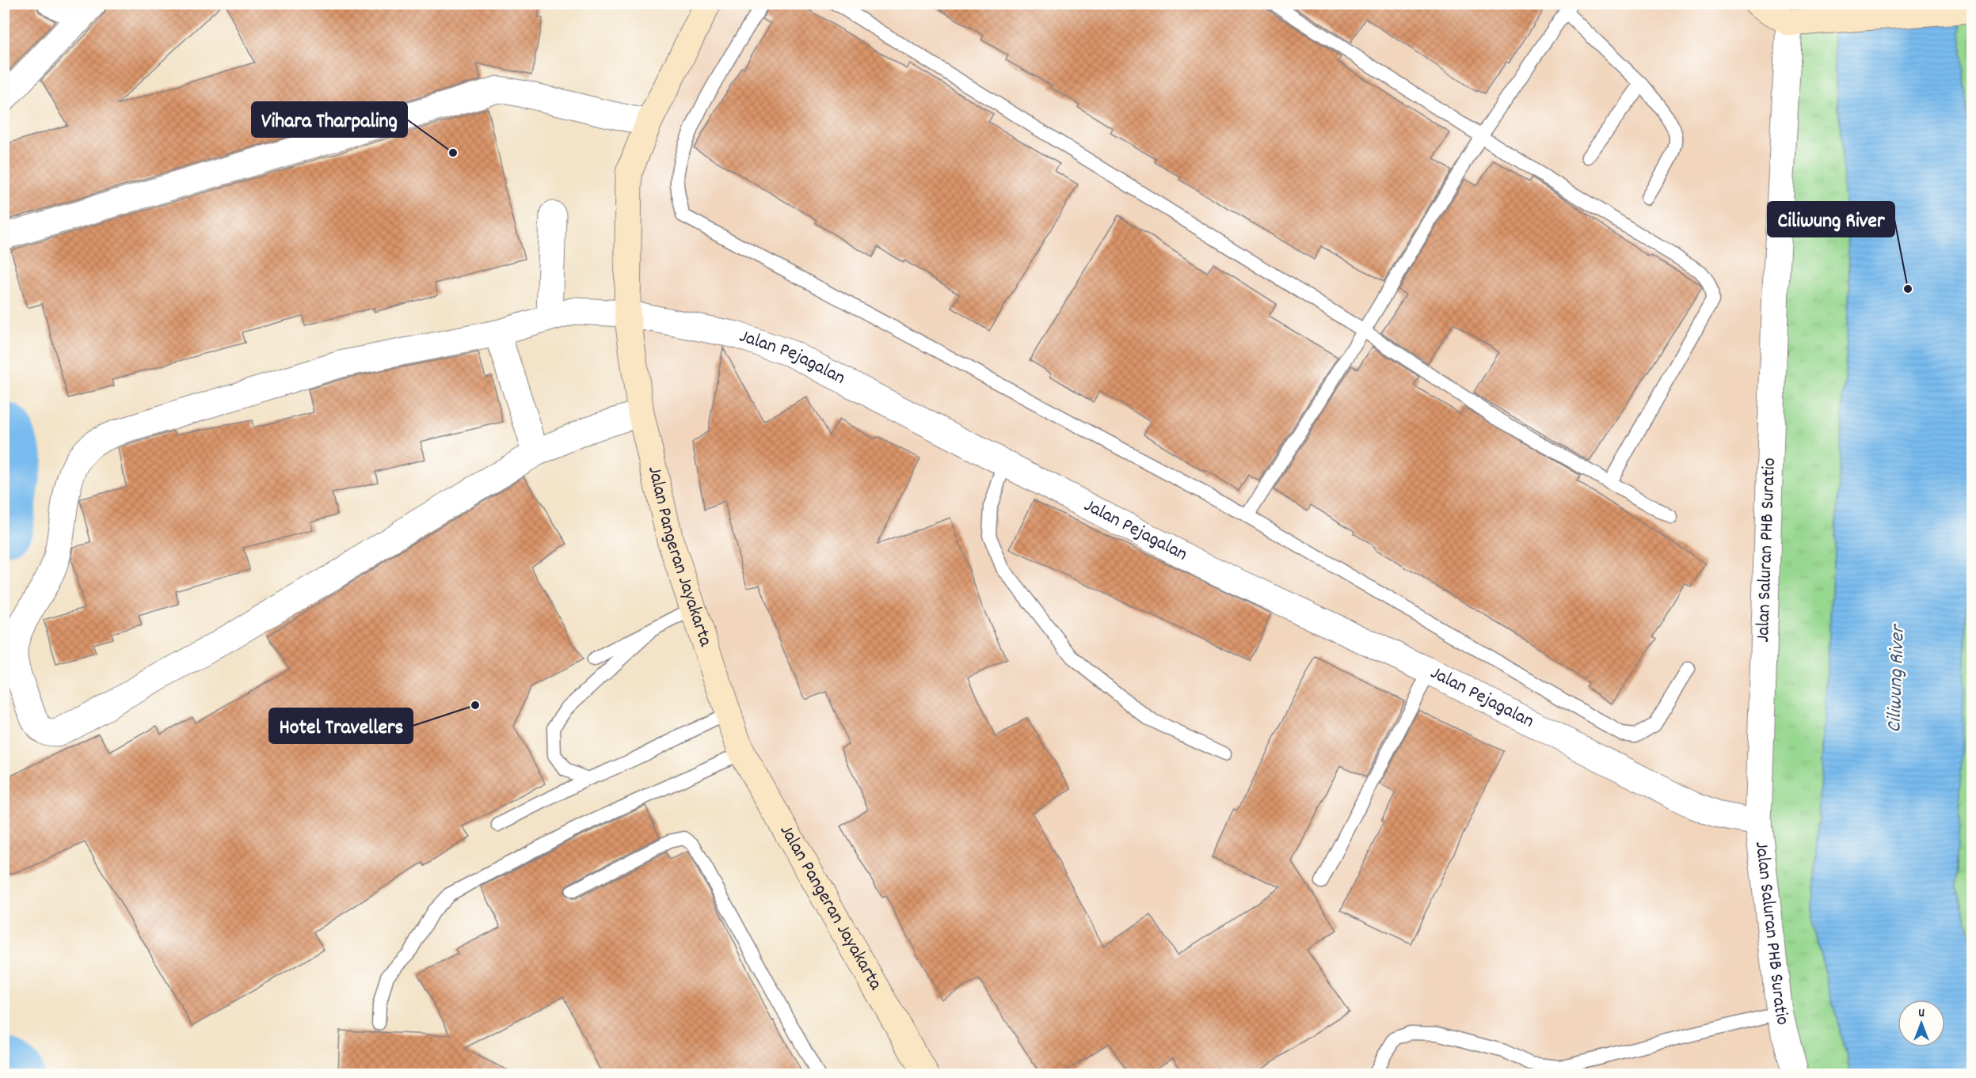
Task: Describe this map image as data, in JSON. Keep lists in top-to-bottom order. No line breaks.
{"streets":{"street":["Jalan Pejagalan","Jalan Saluran PHB Suratio","Jalan Pangeran Jayakarta"]},"crossings":[["Jalan Pejagalan","Jalan Saluran PHB Suratio"],["Jalan Pejagalan","Jalan Pangeran Jayakarta"]],"water":["Ciliwung River"],"places":["Vihara Tharpaling","Ciliwung River","Hotel Travellers"],"north":"top"}
